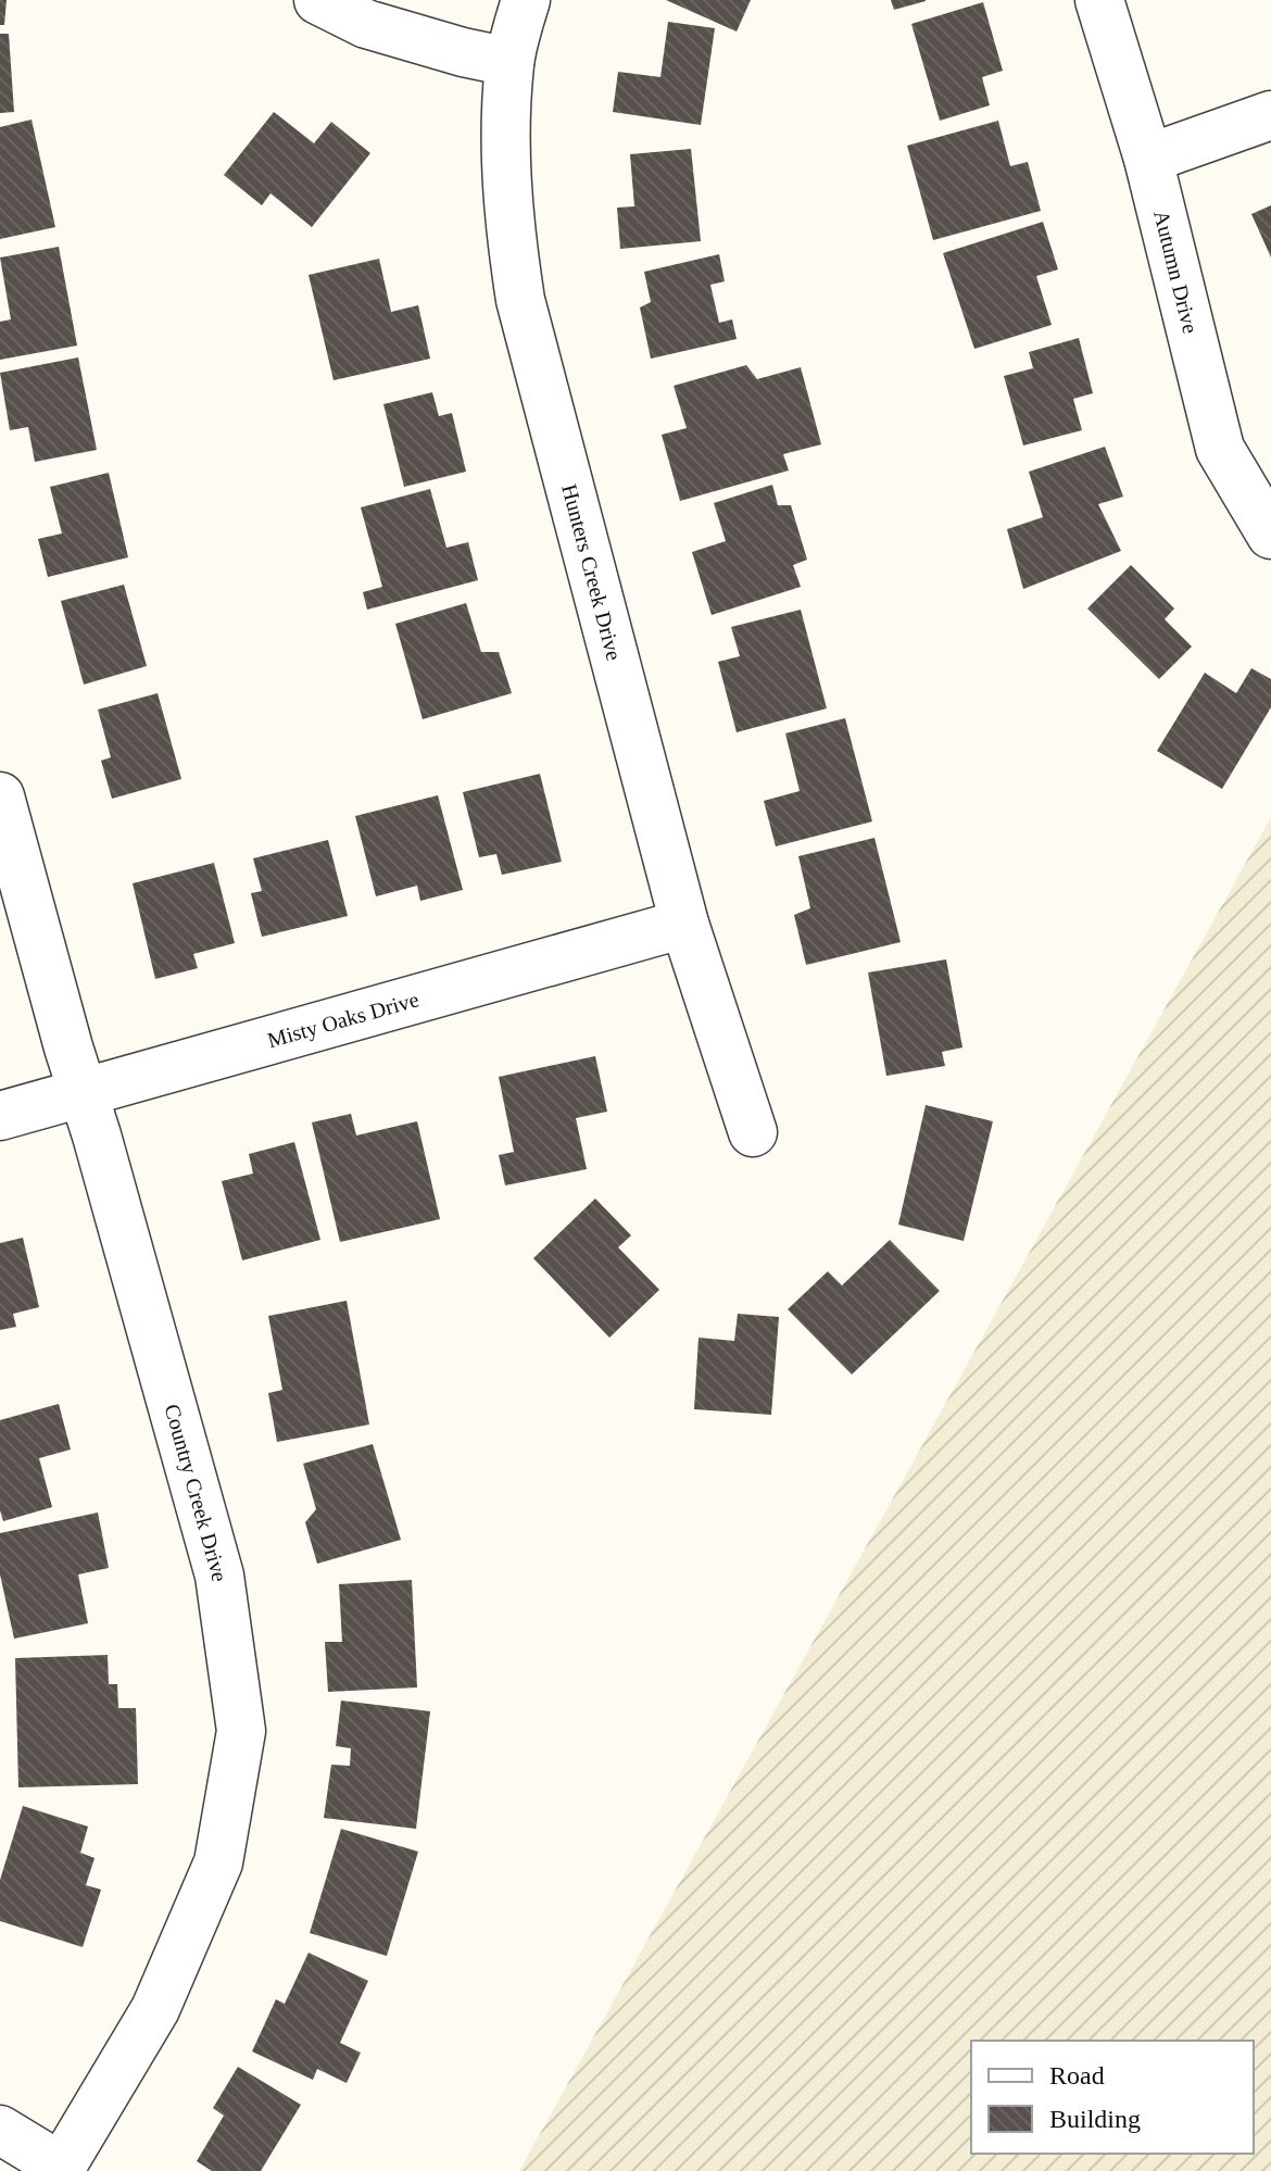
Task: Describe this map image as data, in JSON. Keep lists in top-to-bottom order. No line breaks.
{"streets":{"street":["Autumn Drive","Hunters Creek Drive","Misty Oaks Drive","Country Creek Drive"]},"crossings":[["Hunters Creek Drive","Misty Oaks Drive"],["Misty Oaks Drive","Country Creek Drive"]],"legend":["Road","Building"]}
